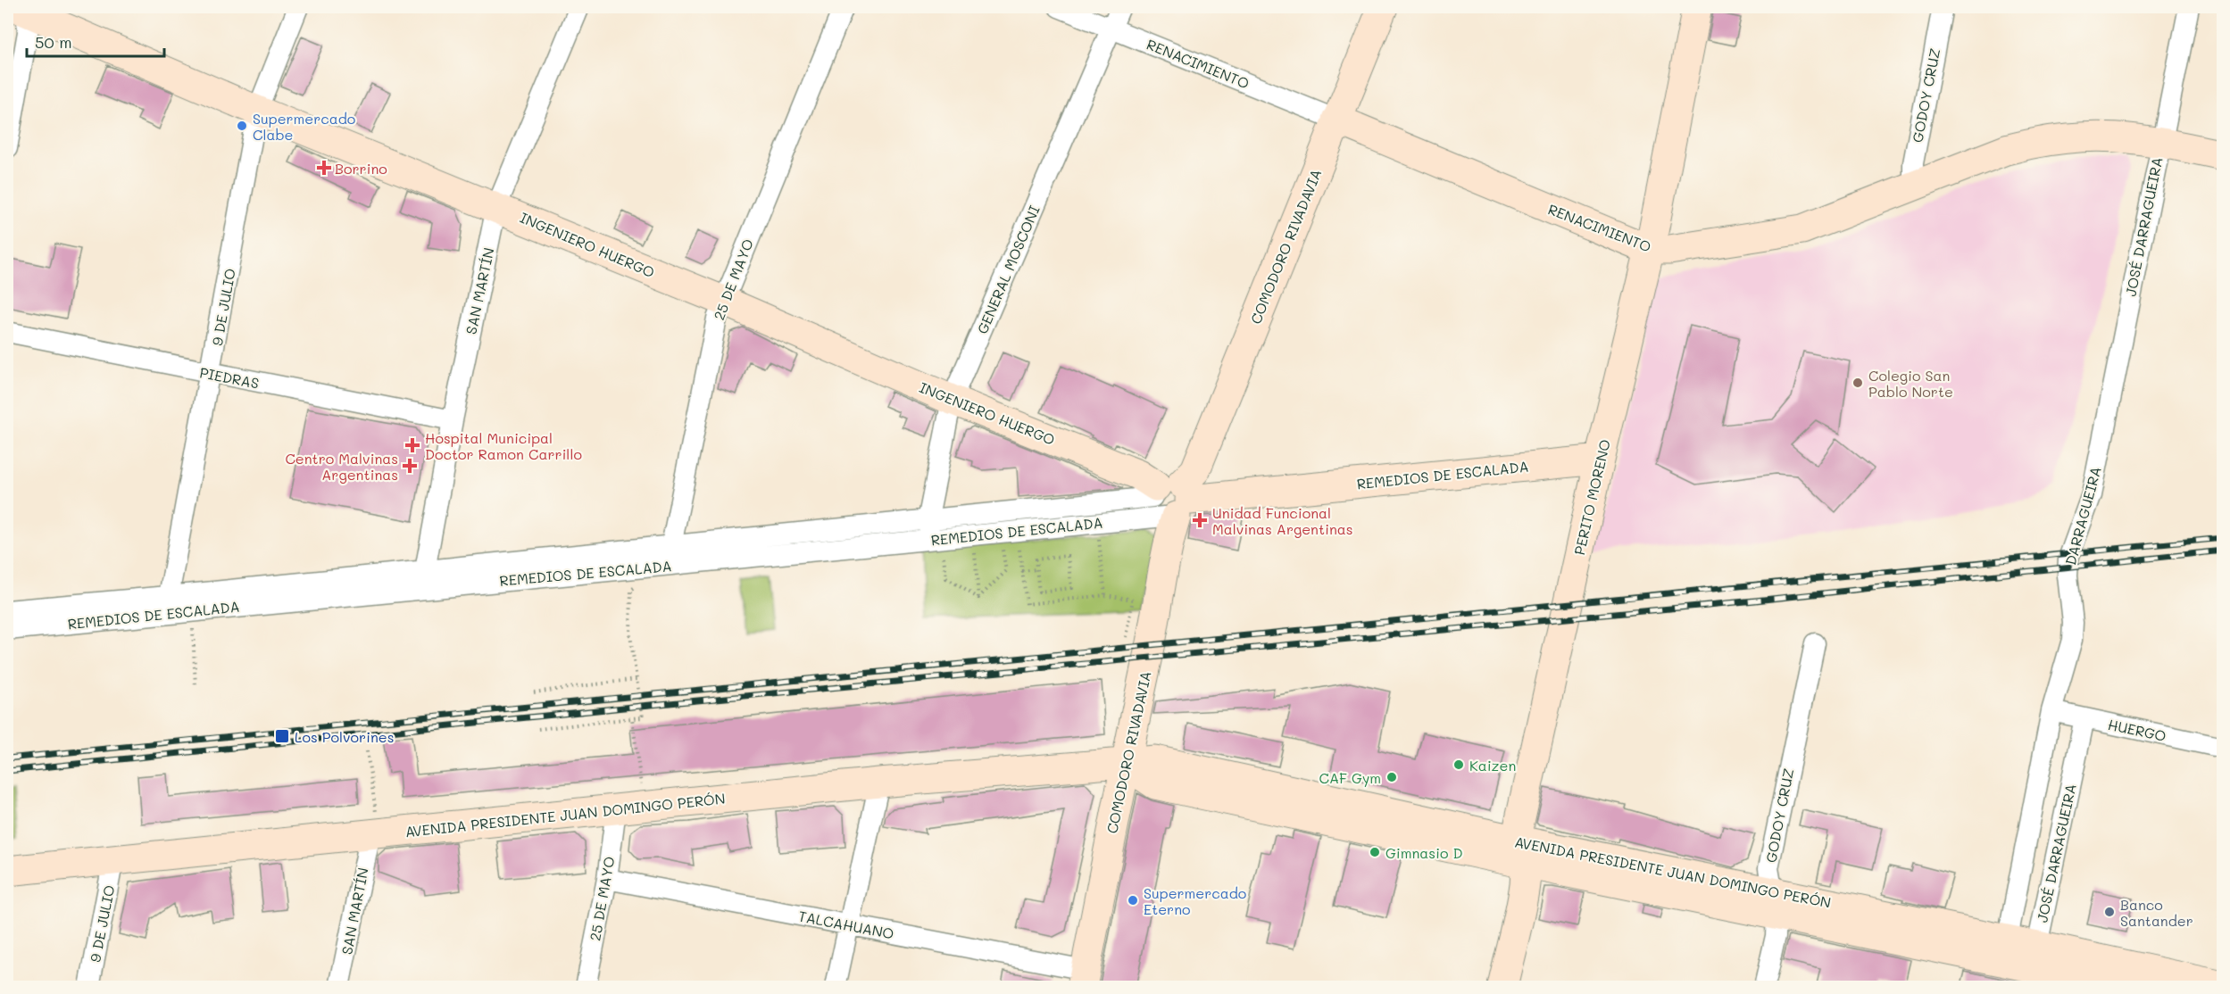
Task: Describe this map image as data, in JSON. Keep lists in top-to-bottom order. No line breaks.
{"streets":{"street":["RENACIMIENTO","GODOY CRUZ","JOSÉ DARRAGUEIRA","INGENIERO HUERGO","COMODORO RIVADAVIA","GENERAL MOSCONI","25 DE MAYO","SAN MARTÍN","9 DE JULIO","PIEDRAS","REMEDIOS DE ESCALADA","PERITO MORENO","DARRAGUEIRA","HUERGO","AVENIDA PRESIDENTE JUAN DOMINGO PERÓN","TALCAHUANO"]},"crossings":[["RENACIMIENTO","GODOY CRUZ"],["RENACIMIENTO","JOSÉ DARRAGUEIRA"],["RENACIMIENTO","COMODORO RIVADAVIA"],["RENACIMIENTO","GENERAL MOSCONI"],["RENACIMIENTO","PERITO MORENO"],["GODOY CRUZ","AVENIDA PRESIDENTE JUAN DOMINGO PERÓN"],["JOSÉ DARRAGUEIRA","DARRAGUEIRA"],["JOSÉ DARRAGUEIRA","HUERGO"],["JOSÉ DARRAGUEIRA","AVENIDA PRESIDENTE JUAN DOMINGO PERÓN"],["INGENIERO HUERGO","COMODORO RIVADAVIA"],["INGENIERO HUERGO","GENERAL MOSCONI"],["INGENIERO HUERGO","25 DE MAYO"],["INGENIERO HUERGO","SAN MARTÍN"],["INGENIERO HUERGO","9 DE JULIO"],["INGENIERO HUERGO","REMEDIOS DE ESCALADA"],["COMODORO RIVADAVIA","REMEDIOS DE ESCALADA"],["COMODORO RIVADAVIA","AVENIDA PRESIDENTE JUAN DOMINGO PERÓN"],["COMODORO RIVADAVIA","TALCAHUANO"],["GENERAL MOSCONI","REMEDIOS DE ESCALADA"],["25 DE MAYO","REMEDIOS DE ESCALADA"],["25 DE MAYO","AVENIDA PRESIDENTE JUAN DOMINGO PERÓN"],["25 DE MAYO","TALCAHUANO"],["SAN MARTÍN","PIEDRAS"],["SAN MARTÍN","REMEDIOS DE ESCALADA"],["SAN MARTÍN","AVENIDA PRESIDENTE JUAN DOMINGO PERÓN"],["9 DE JULIO","PIEDRAS"],["9 DE JULIO","REMEDIOS DE ESCALADA"],["9 DE JULIO","AVENIDA PRESIDENTE JUAN DOMINGO PERÓN"],["REMEDIOS DE ESCALADA","PERITO MORENO"],["PERITO MORENO","AVENIDA PRESIDENTE JUAN DOMINGO PERÓN"],["DARRAGUEIRA","HUERGO"]],"places":{"other":["Supermercado Clabe","Colegio San Pablo Norte","Kaizen","CAF Gym","Gimnasio D","Supermercado Eterno","Banco Santander"],"health":["Borrino","Hospital Municipal Doctor Ramon Carrillo","Centro Malvinas Argentinas","Unidad Funcional Malvinas Argentinas"],"transit":["Los Polvorines"]},"scale_bar":"50 m"}
